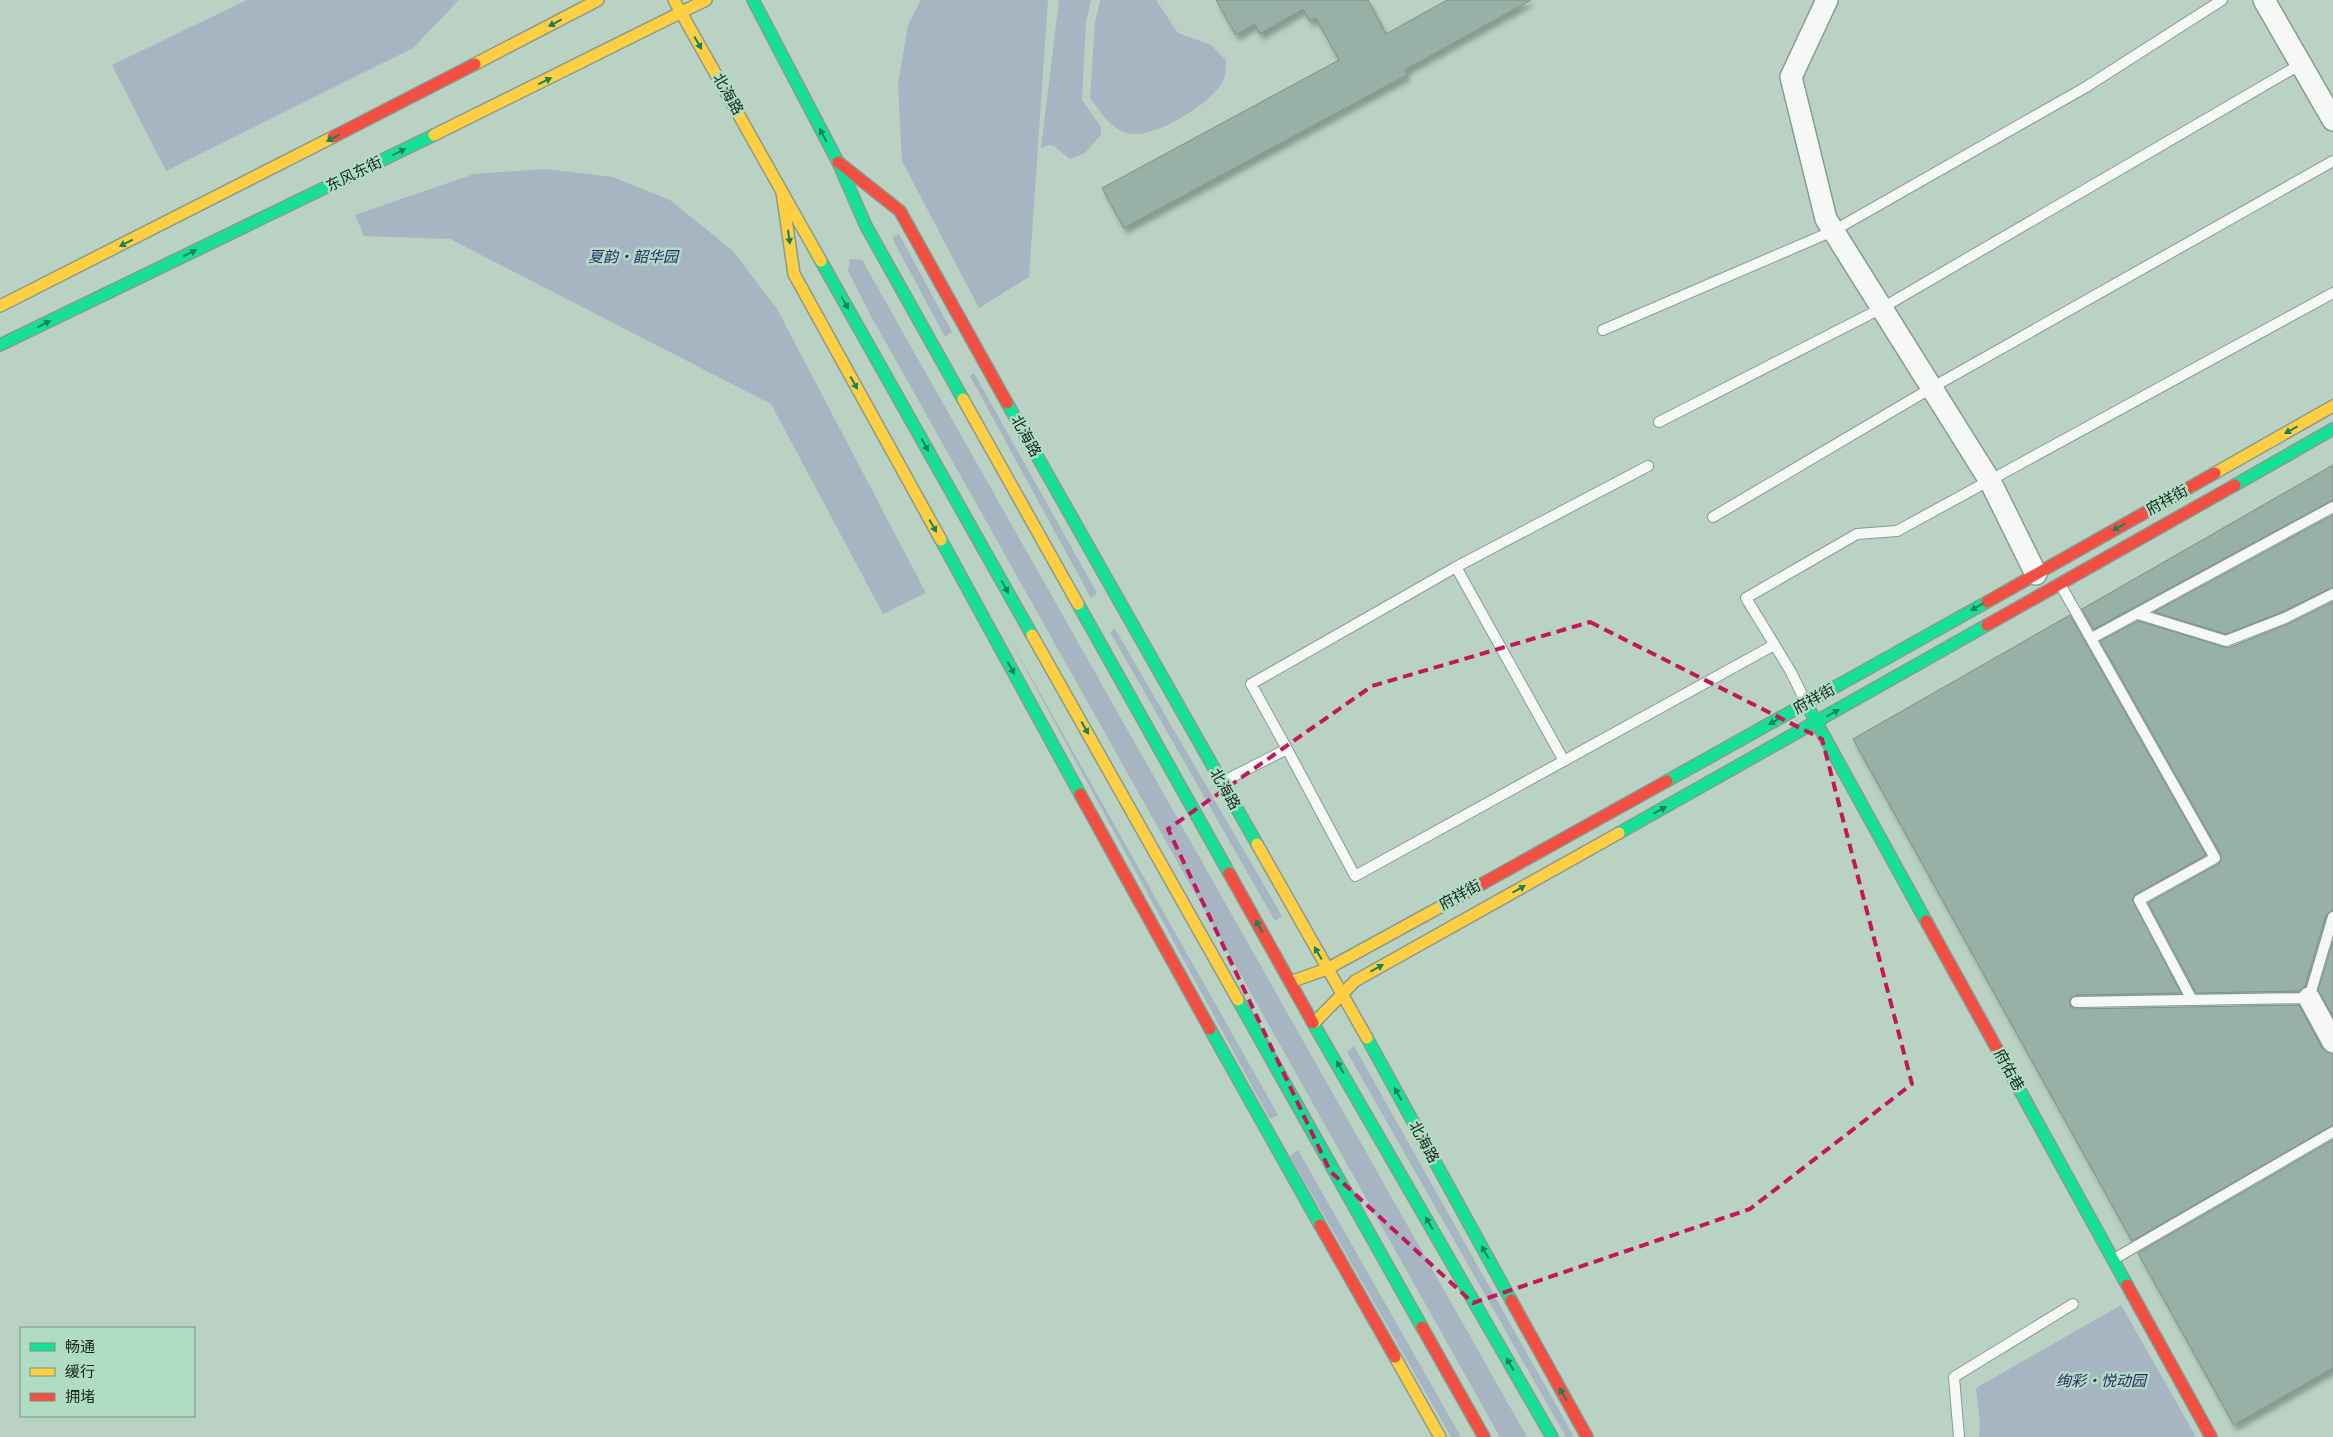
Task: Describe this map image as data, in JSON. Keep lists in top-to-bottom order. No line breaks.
{"streets":{"street":["北海路","东风东街","府祥街","府佑巷"]},"crossings":[["北海路","东风东街"],["北海路","府祥街"],["府祥街","府佑巷"]],"parks":["夏韵·韶华园","绚彩·悦动园"],"legend":["畅通","缓行","拥堵"]}
